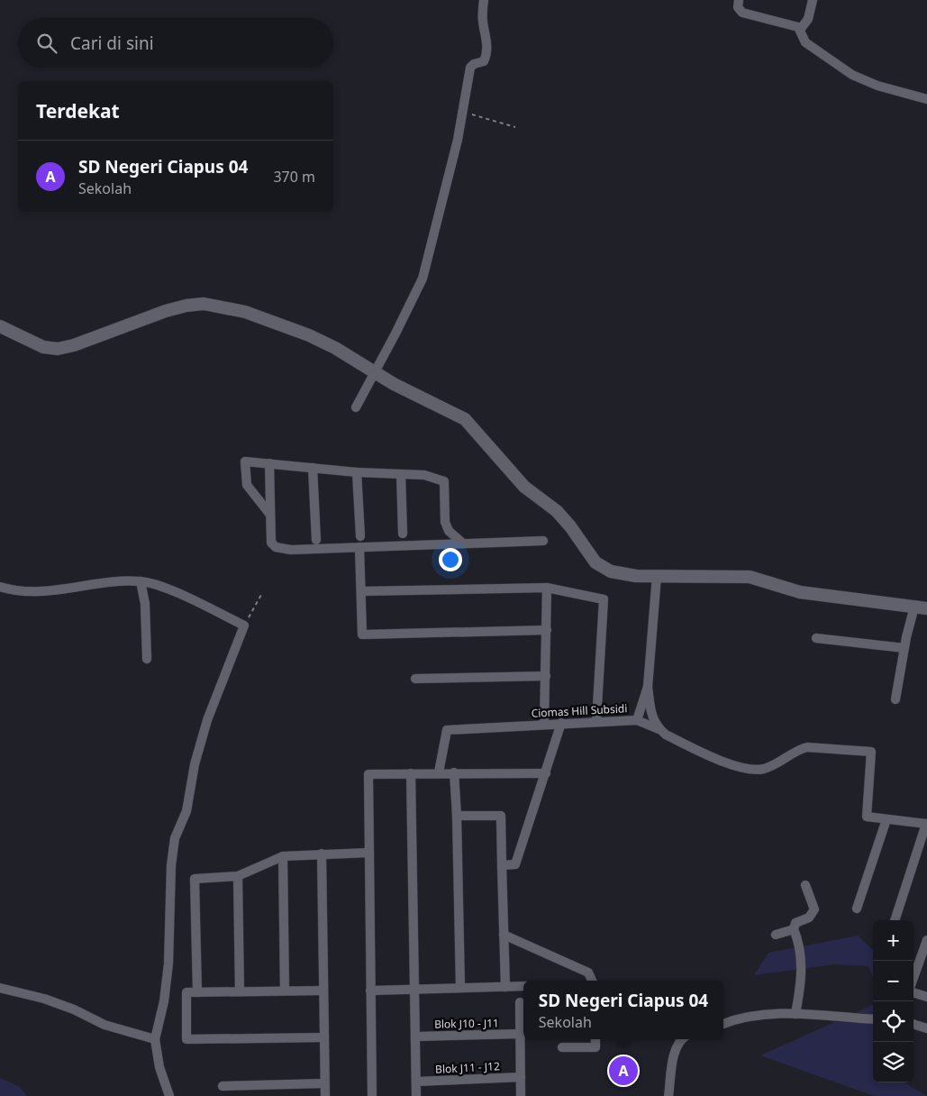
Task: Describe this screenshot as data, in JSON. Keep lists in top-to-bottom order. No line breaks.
{"streets":{"street":["Ciomas Hill Subsidi","Blok J10 - J11","Blok J11 - J12"]},"page":{"search":"Cari di sini","heading":"Terdekat","list":[{"mark":"A","name":"SD Negeri Ciapus 04","note":"Sekolah","value":"370 m"}],"map_buttons":["+","−"],"popup":["SD Negeri Ciapus 04","Sekolah"],"pins":"A"}}
